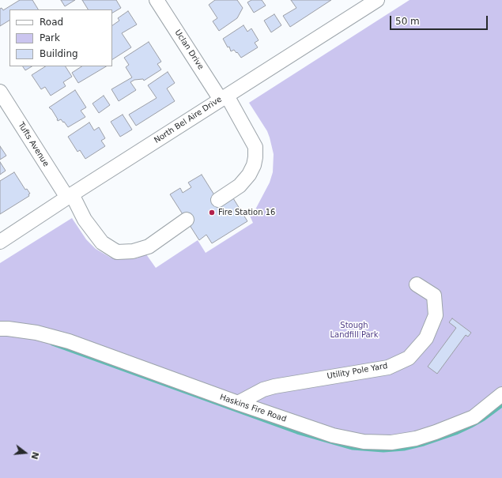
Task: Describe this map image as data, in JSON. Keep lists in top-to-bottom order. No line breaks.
{"streets":{"street":["Uclan Drive","North Bel Aire Drive","Tufts Avenue","Utility Pole Yard","Haskins Fire Road"]},"crossings":[["Uclan Drive","North Bel Aire Drive"],["North Bel Aire Drive","Tufts Avenue"],["Utility Pole Yard","Haskins Fire Road"]],"parks":["Stough Landfill Park"],"places":["Fire Station 16"],"legend":["Road","Park","Building"],"scale_bar":"50 m","north":"right"}
